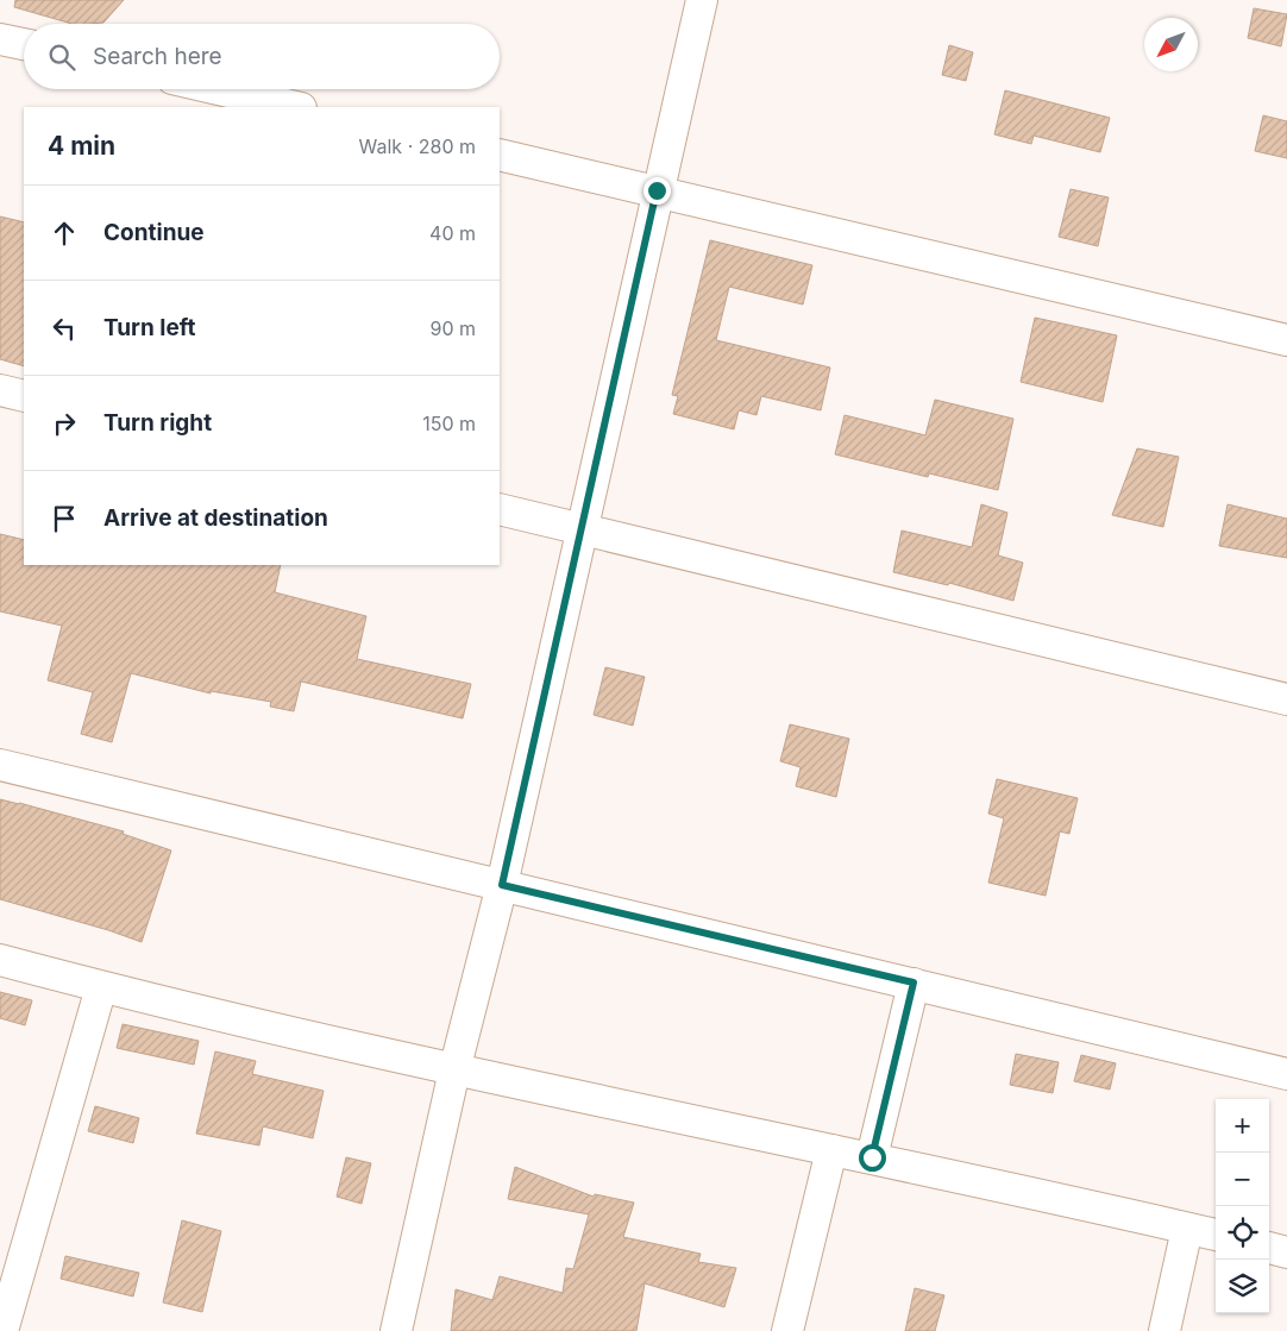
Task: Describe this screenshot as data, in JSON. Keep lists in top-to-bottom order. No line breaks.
{"north":"bottom left","page":{"search":"Search here","heading":["4 min","Walk · 280 m"],"list":[["Continue","40 m"],["Turn left","90 m"],["Turn right","150 m"],"Arrive at destination"],"map_buttons":["+","−"]}}
